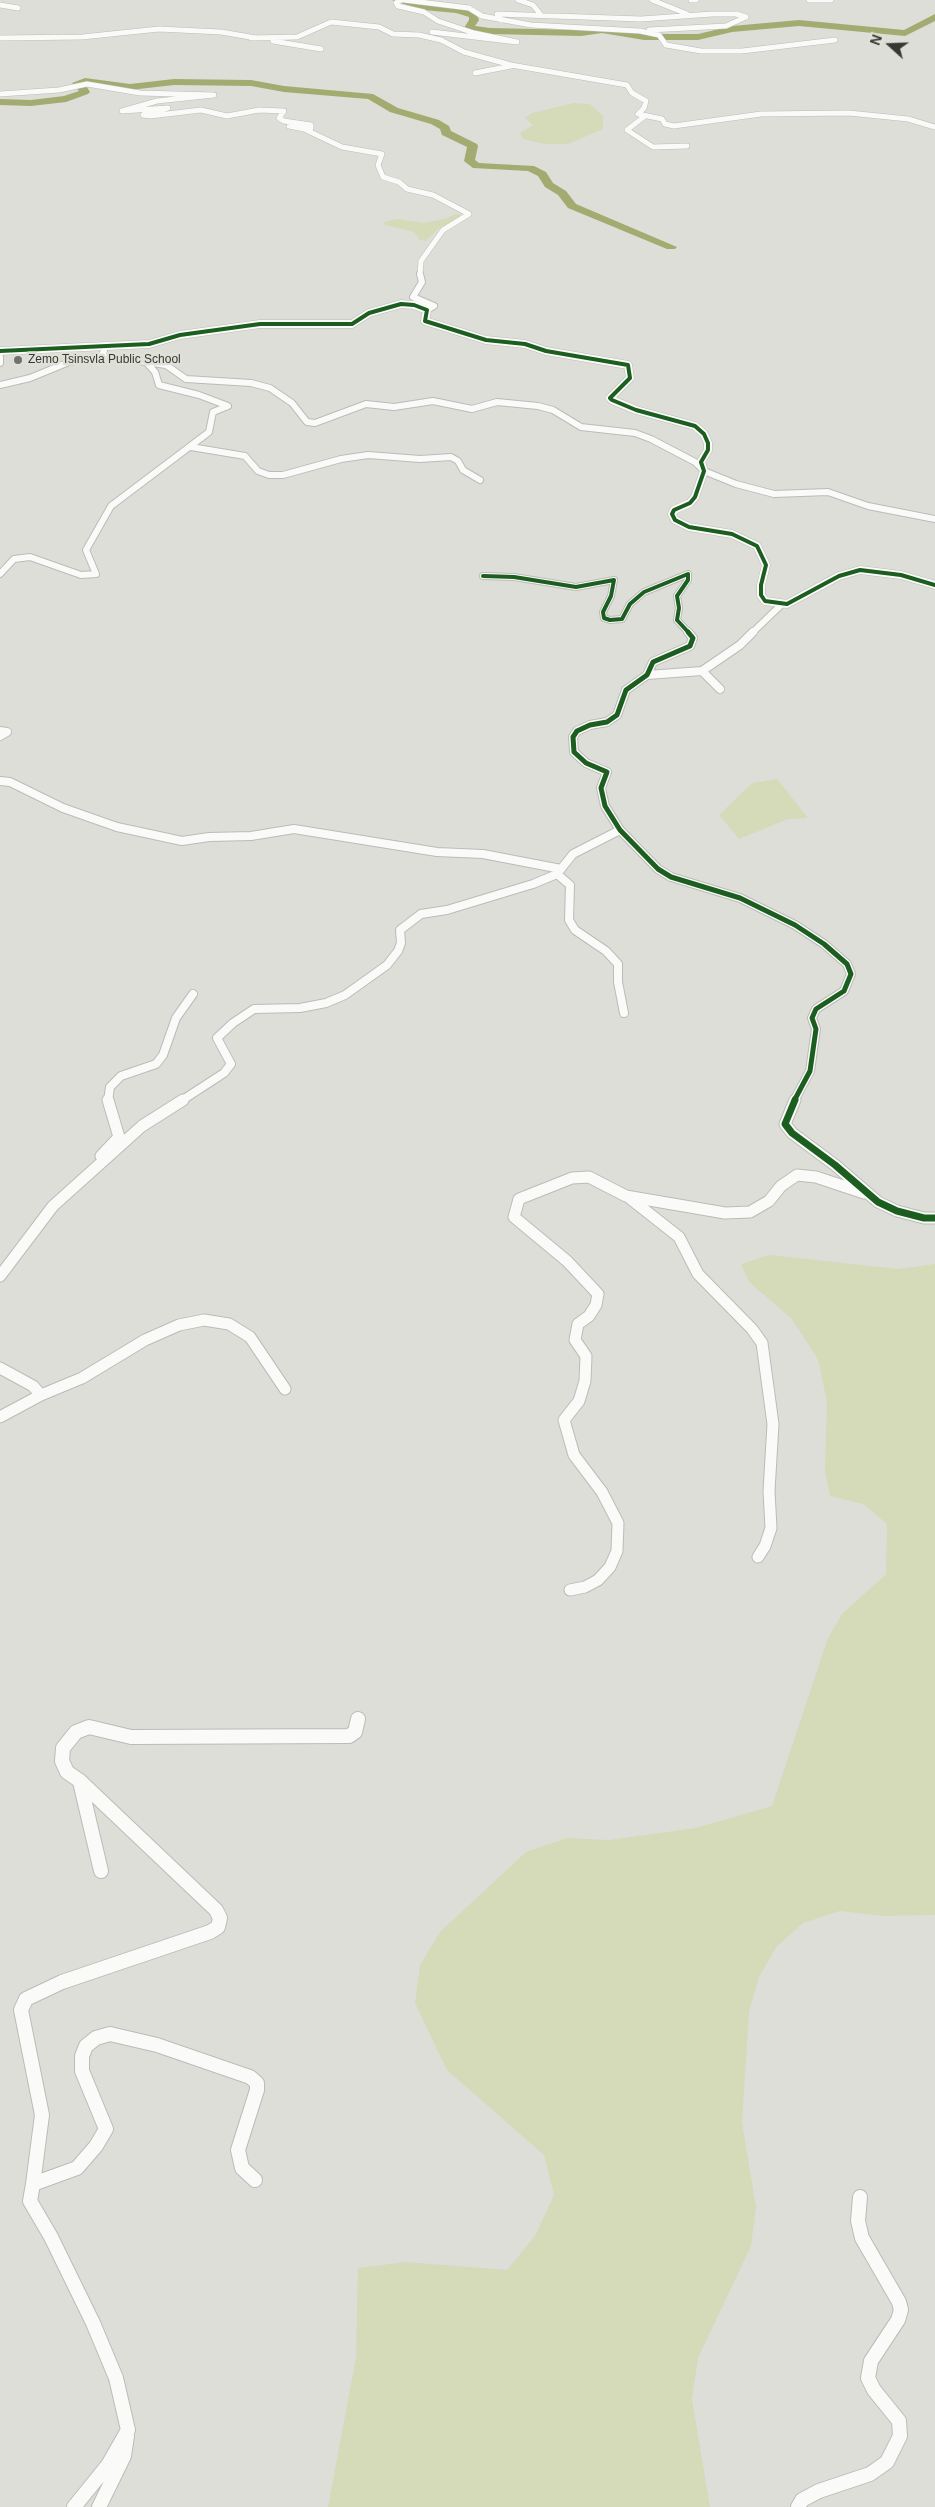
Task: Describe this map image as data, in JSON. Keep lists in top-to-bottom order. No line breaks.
{"places":["Zemo Tsinsvla Public School"],"north":"left"}
